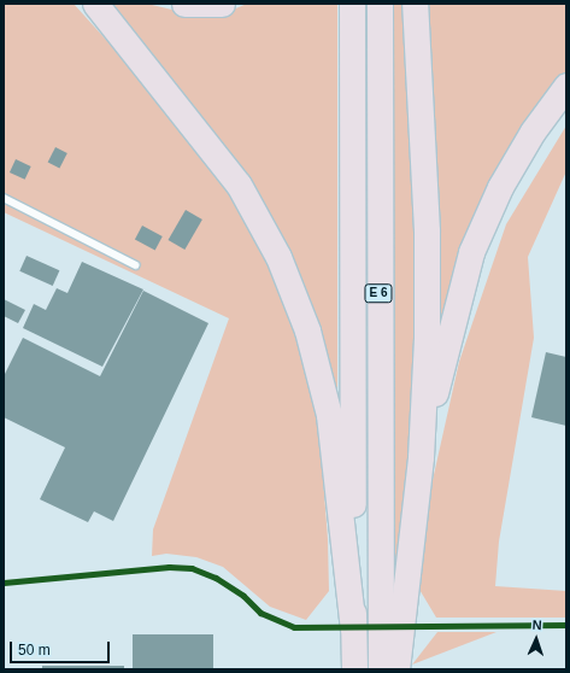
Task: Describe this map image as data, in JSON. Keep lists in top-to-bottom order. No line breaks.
{"streets":{"highway":["E 6"]},"scale_bar":"50 m","north":"top"}
